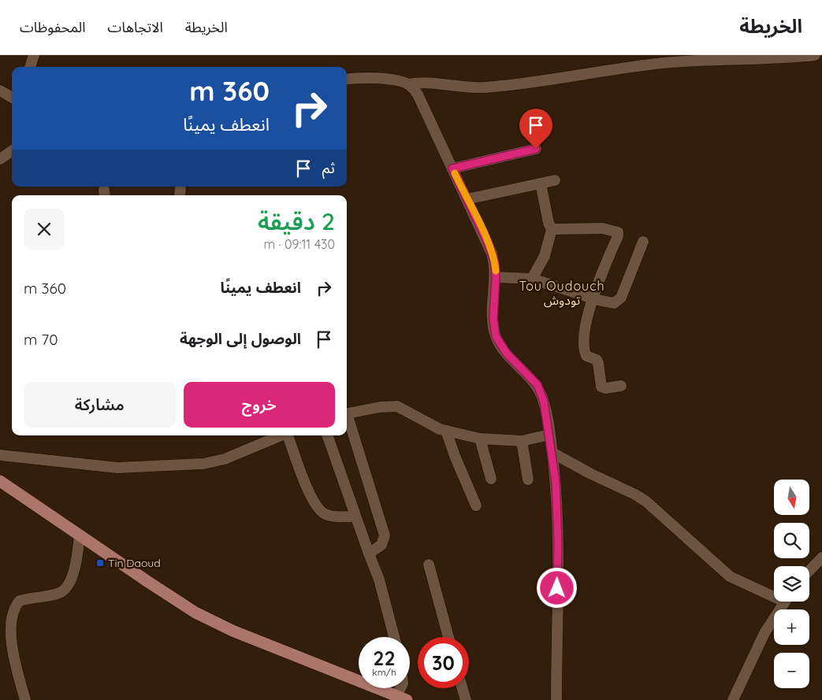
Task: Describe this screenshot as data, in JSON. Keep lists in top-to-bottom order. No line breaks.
{"districts":["Tou Oudouch تودوش"],"places":{"transit":["Tin Daoud"]},"north":"bottom","page":{"header":"الخريطة","nav":["الخريطة","الاتجاهات","المحفوظات"],"turn":["360 m","انعطف يمينًا"],"then":"ثم","heading":["2 دقيقة","430 m · 09:11"],"list":[{"name":"انعطف يمينًا","value":"360 m"},{"name":"الوصول إلى الوجهة","value":"70 m"}],"buttons":["خروج","مشاركة"],"map_buttons":["+","−"],"speed":"22 km/h","limit":"30"}}
